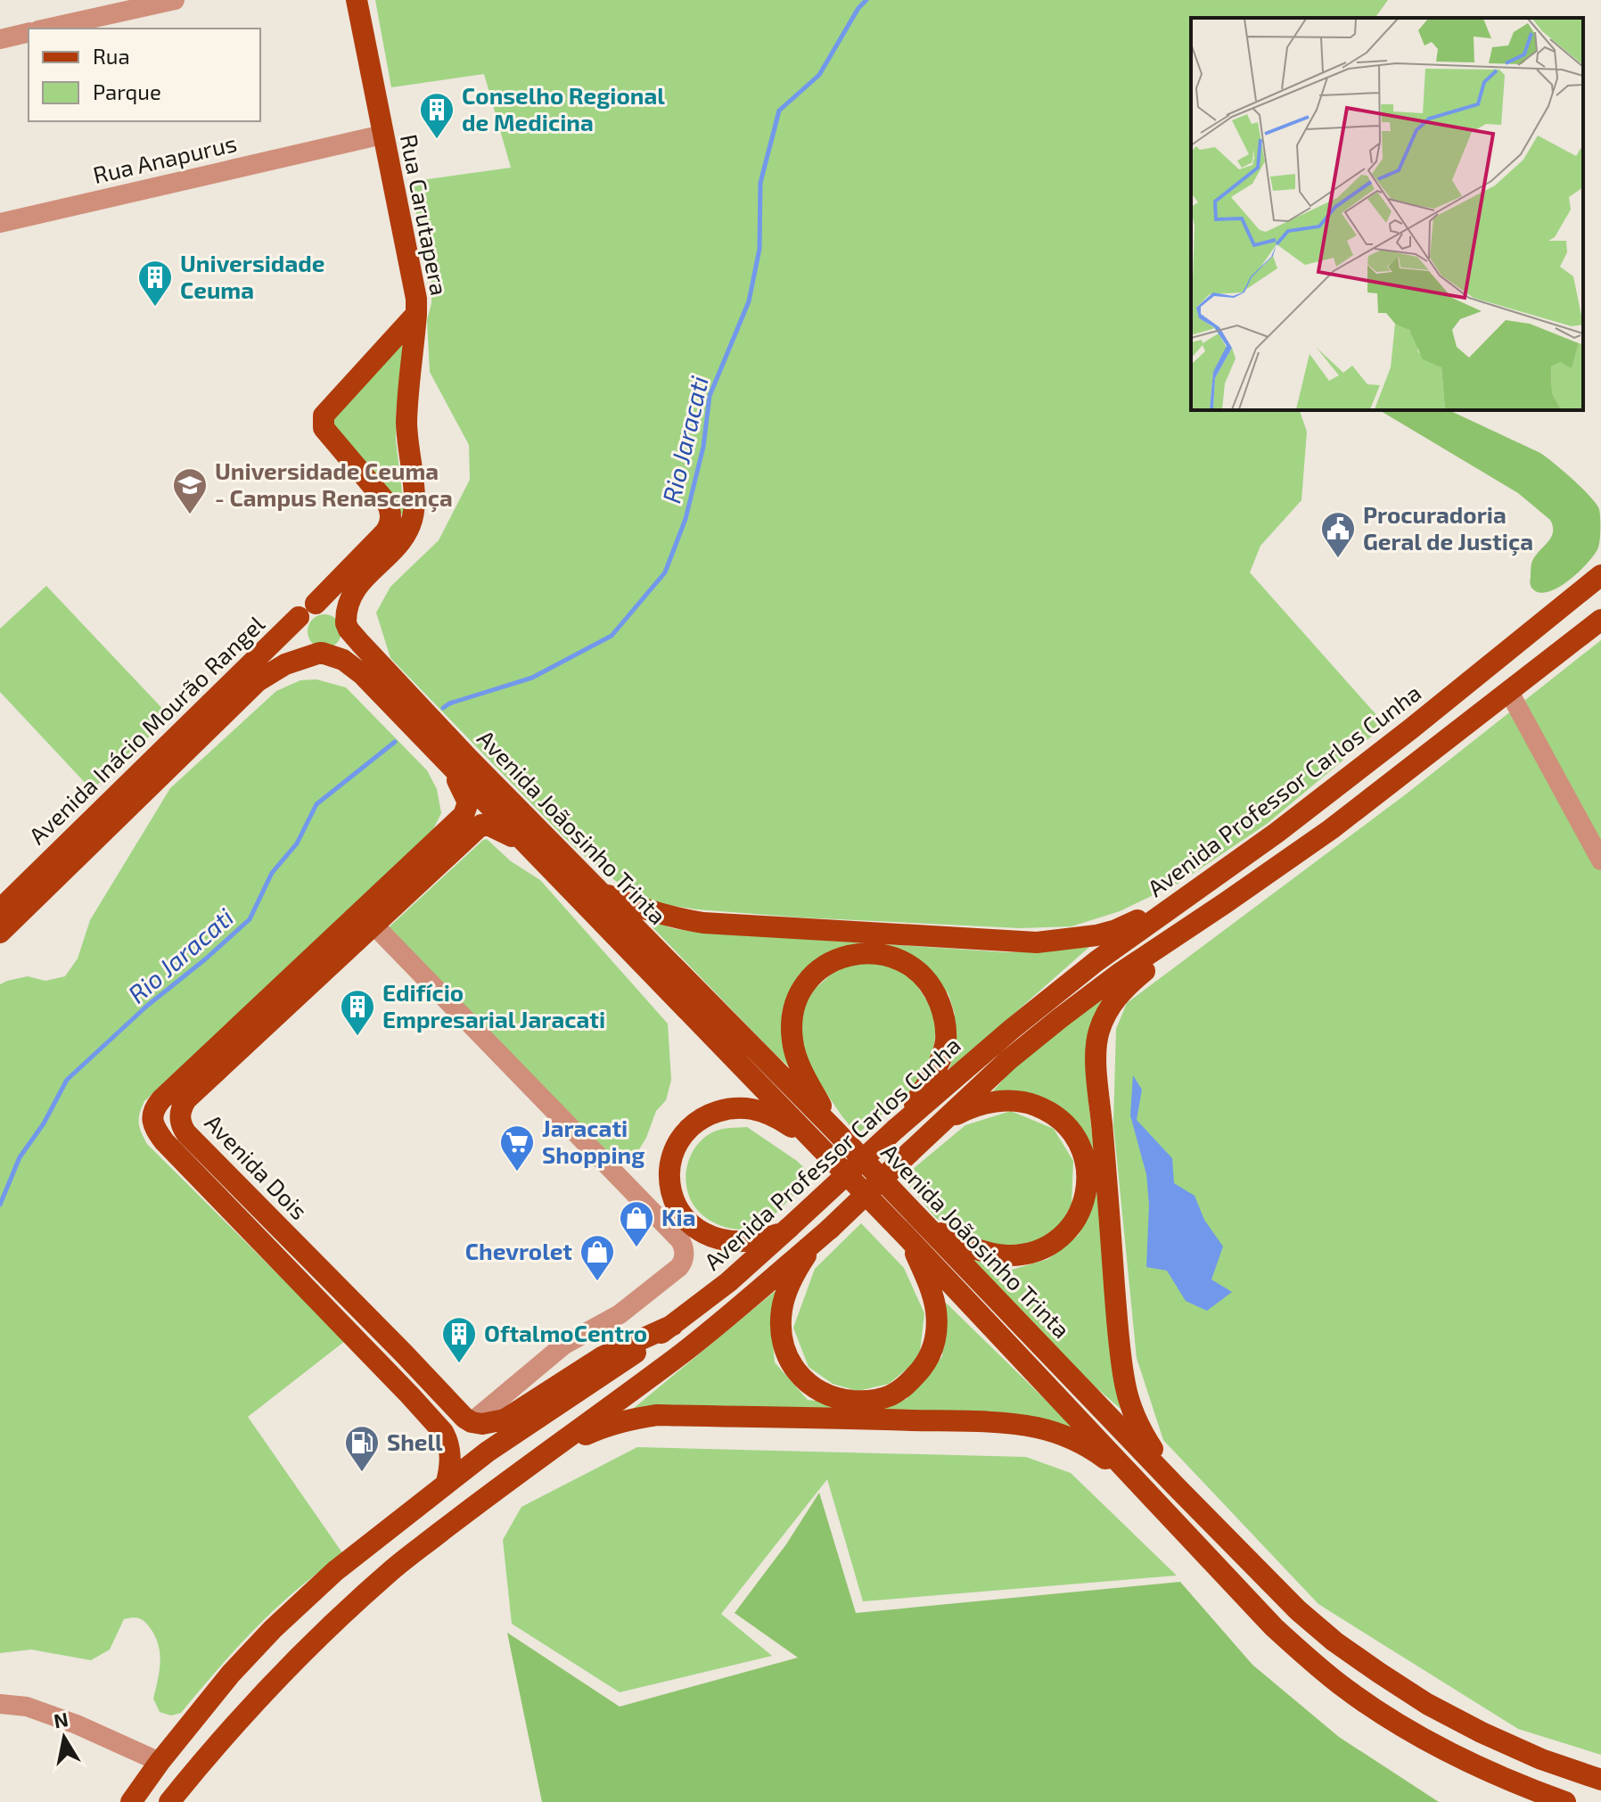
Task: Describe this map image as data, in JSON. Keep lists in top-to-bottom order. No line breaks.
{"streets":{"main road":["Rua Carutapera","Avenida Inácio Mourão Rangel","Avenida Professor Carlos Cunha","Avenida Joãosinho Trinta","Avenida Dois"],"street":["Rua Anapurus"]},"crossings":[["Rua Anapurus","Rua Carutapera"],["Avenida Inácio Mourão Rangel","Avenida Joãosinho Trinta"],["Avenida Professor Carlos Cunha","Avenida Dois"],["Avenida Joãosinho Trinta","Avenida Dois"]],"water":["Rio Jaracati"],"places":{"building":["Conselho Regional de Medicina","Universidade Ceuma","Edifício Empresarial Jaracati","OftalmoCentro"],"school or university":["Universidade Ceuma - Campus Renascença"],"public building":["Procuradoria Geral de Justiça"],"supermarket":["Jaracati Shopping"],"shop":["Kia","Chevrolet"],"fuel station":["Shell"]},"legend":["Rua","Parque"],"north":"top"}
